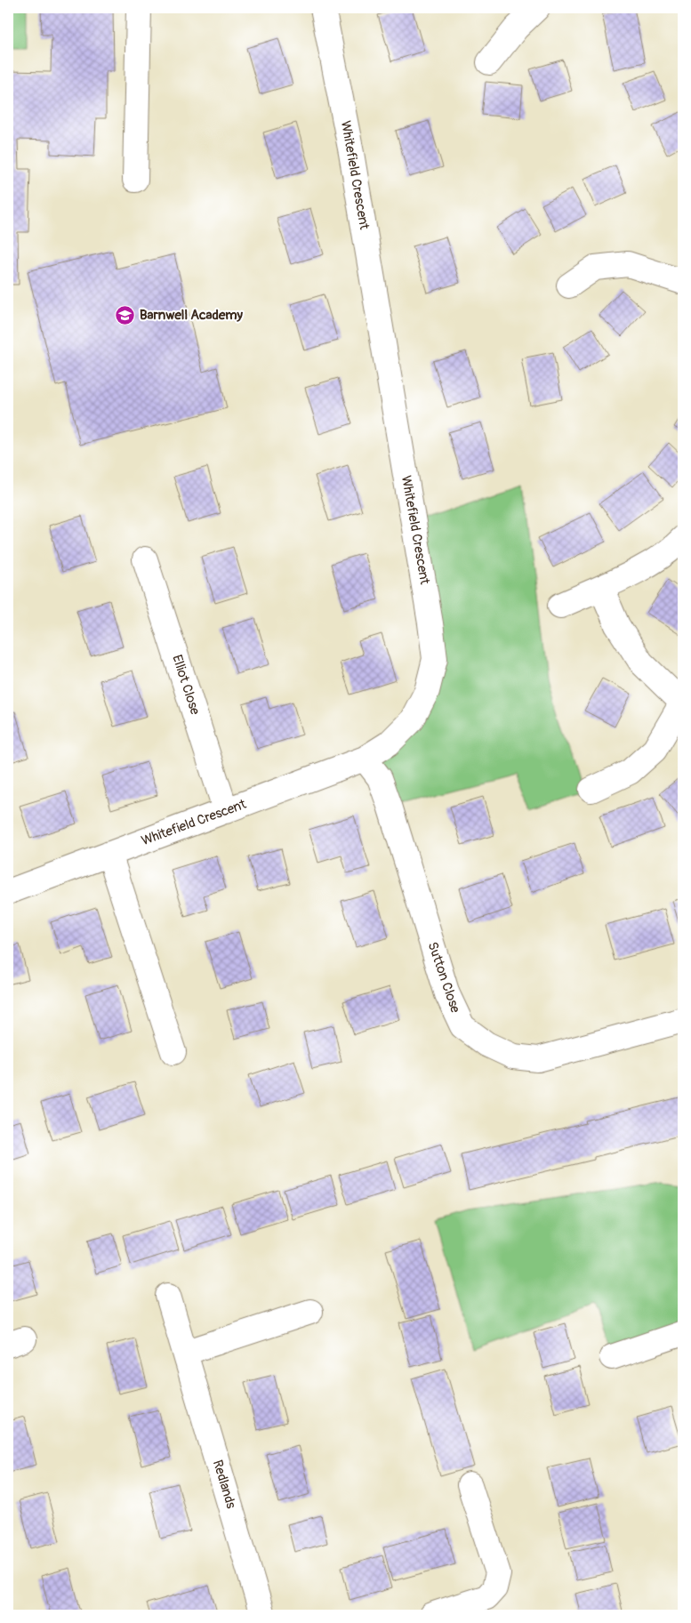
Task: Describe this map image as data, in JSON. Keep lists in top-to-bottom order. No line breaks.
{"streets":{"street":["Whitefield Crescent","Elliot Close","Sutton Close","Redlands"]},"crossings":[["Whitefield Crescent","Elliot Close"],["Whitefield Crescent","Sutton Close"]],"places":{"school or university":["Barnwell Academy"]}}
